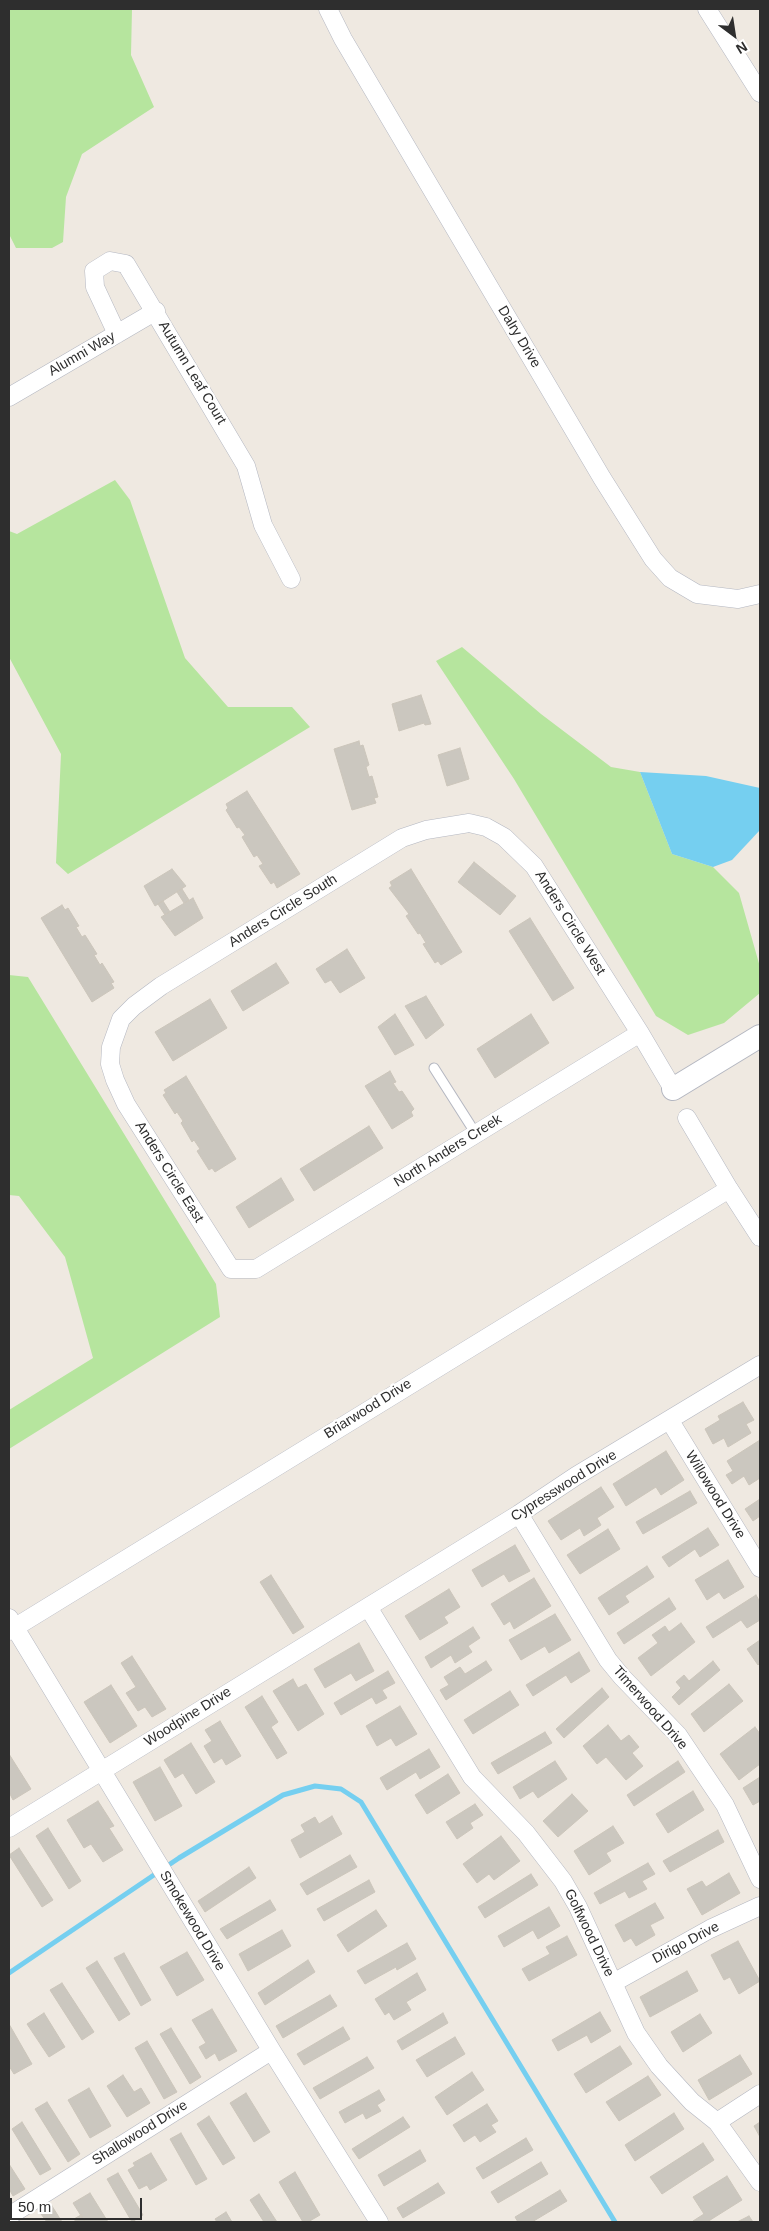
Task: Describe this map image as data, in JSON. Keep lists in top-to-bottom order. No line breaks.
{"streets":{"street":["Dalry Drive","Alumni Way","Autumn Leaf Court","Anders Circle South","Anders Circle West","North Anders Creek","Anders Circle East","Briarwood Drive","Cypresswood Drive","Willowood Drive","Timerwood Drive","Woodpine Drive","Smokewood Drive","Golfwood Drive","Dirigo Drive","Shallowood Drive"]},"crossings":[["Alumni Way","Autumn Leaf Court"],["Anders Circle South","Anders Circle West"],["Anders Circle South","Anders Circle East"],["Anders Circle West","North Anders Creek"],["North Anders Creek","Anders Circle East"],["Briarwood Drive","Smokewood Drive"],["Cypresswood Drive","Willowood Drive"],["Cypresswood Drive","Timerwood Drive"],["Cypresswood Drive","Woodpine Drive"],["Cypresswood Drive","Golfwood Drive"],["Woodpine Drive","Smokewood Drive"],["Woodpine Drive","Golfwood Drive"],["Smokewood Drive","Shallowood Drive"],["Golfwood Drive","Dirigo Drive"]],"scale_bar":"50 m","north":"bottom right"}
